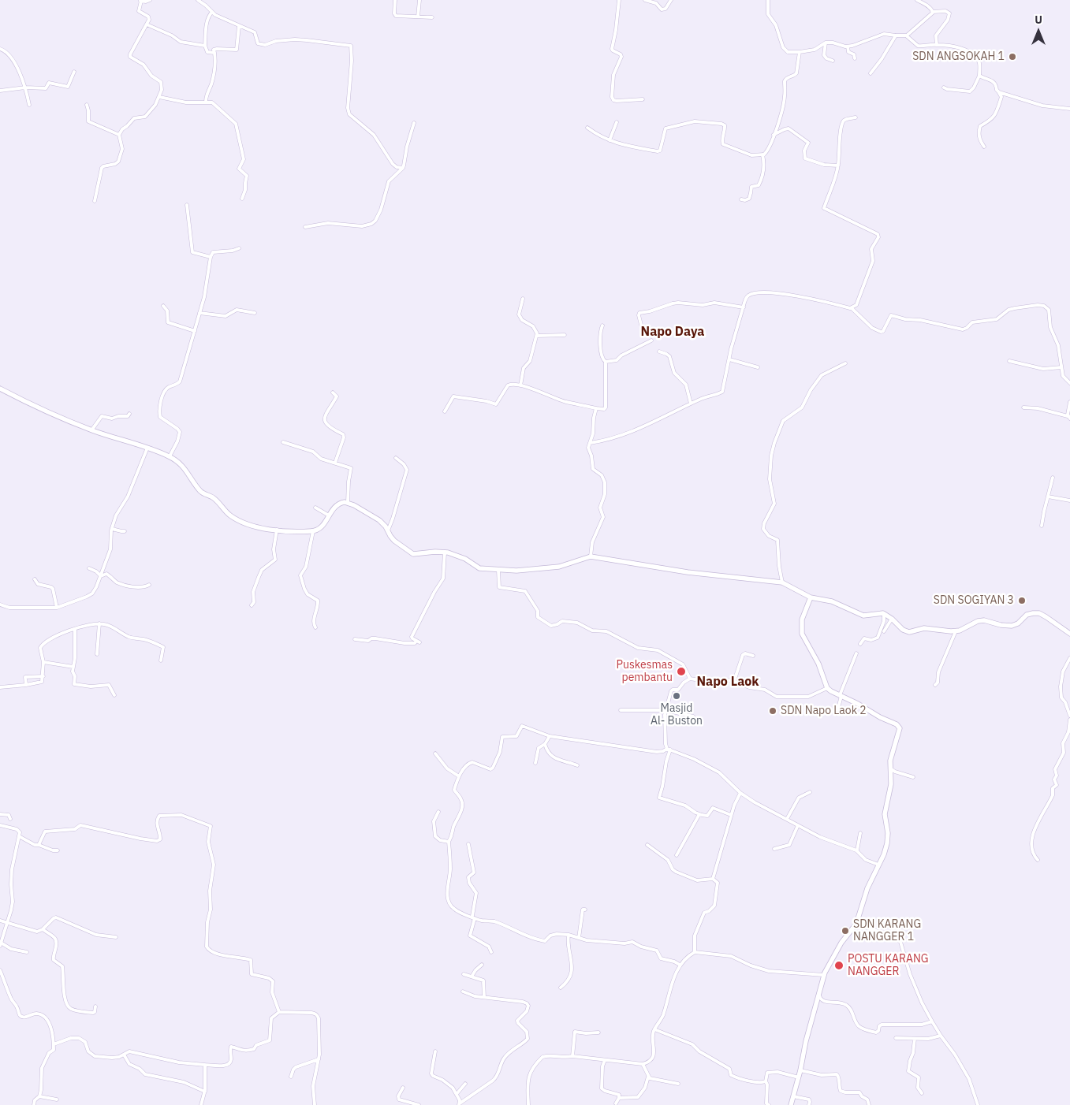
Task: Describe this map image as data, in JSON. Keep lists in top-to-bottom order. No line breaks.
{"districts":["Napo Daya","Napo Laok"],"places":["SDN ANGSOKAH 1","SDN SOGIYAN 3","Puskesmas pembantu","Masjid Al- Buston","SDN Napo Laok 2","SDN KARANG NANGGER 1","POSTU KARANG NANGGER"],"north":"top"}
